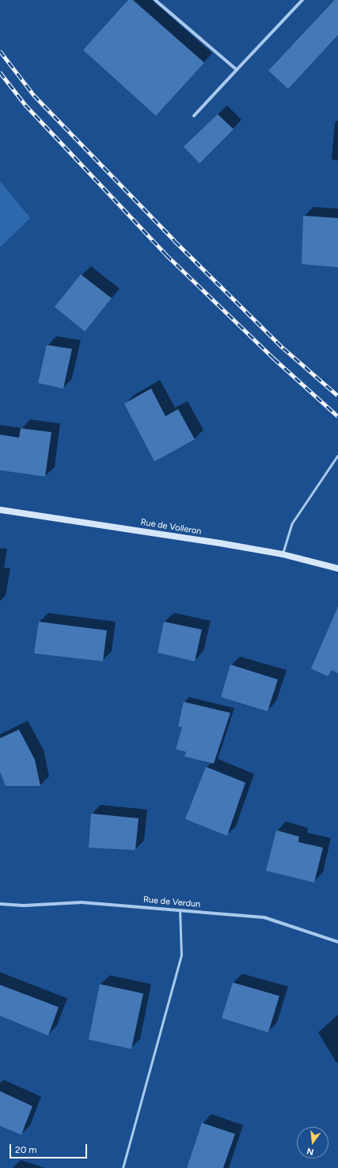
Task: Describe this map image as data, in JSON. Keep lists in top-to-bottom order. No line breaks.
{"streets":{"street":["Rue de Volleron","Rue de Verdun"]},"scale_bar":"20 m","north":"bottom"}
